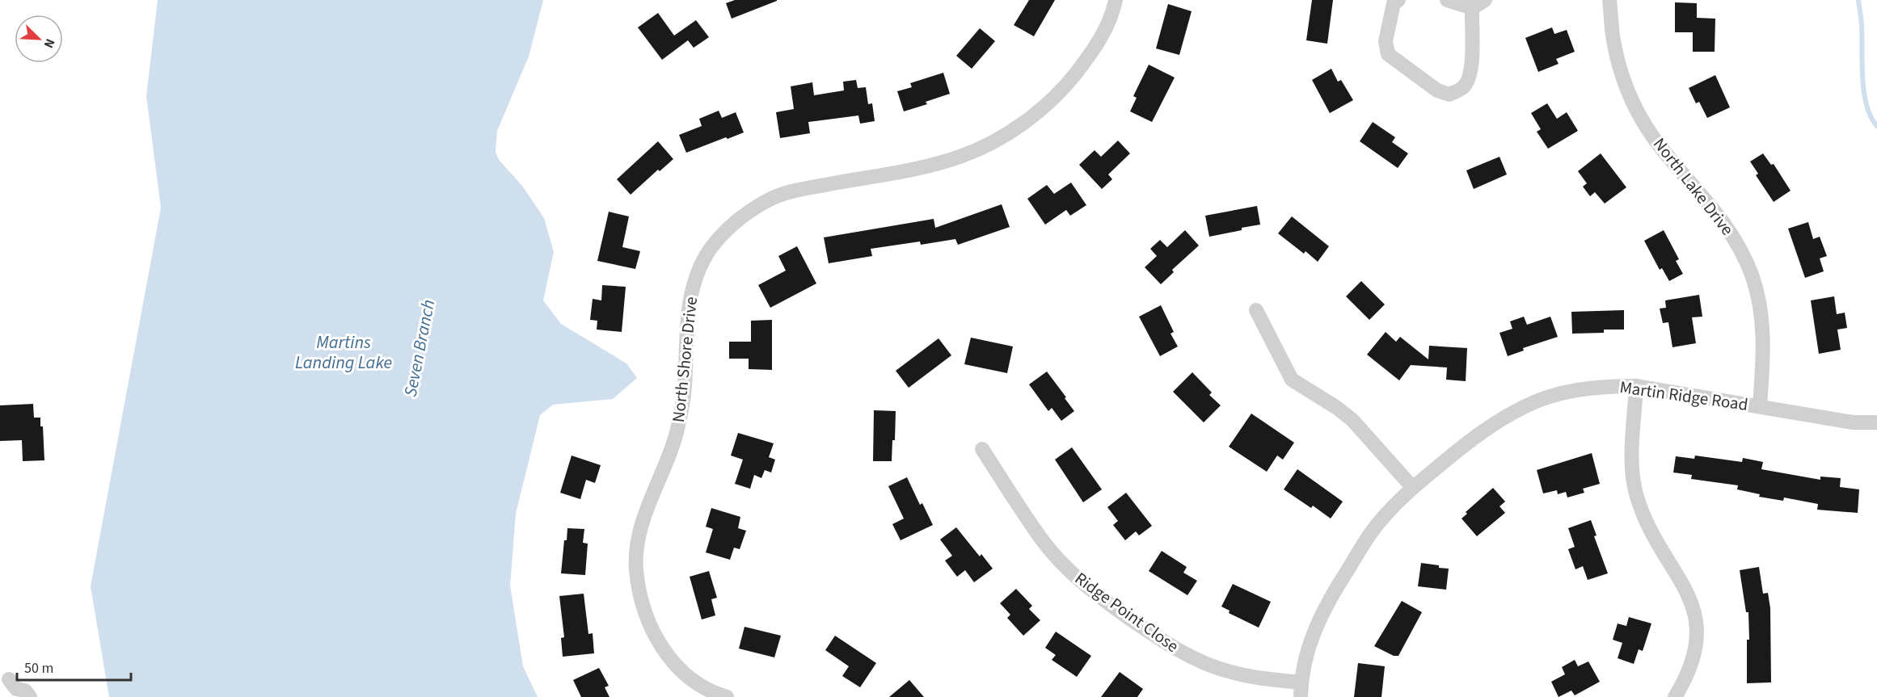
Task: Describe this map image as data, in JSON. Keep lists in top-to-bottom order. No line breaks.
{"streets":{"street":["North Lake Drive","North Shore Drive","Martin Ridge Road","Ridge Point Close"]},"crossings":[["North Lake Drive","Martin Ridge Road"],["Martin Ridge Road","Ridge Point Close"]],"water":["Martins Landing Lake","Seven Branch"],"scale_bar":"50 m","north":"bottom right"}
